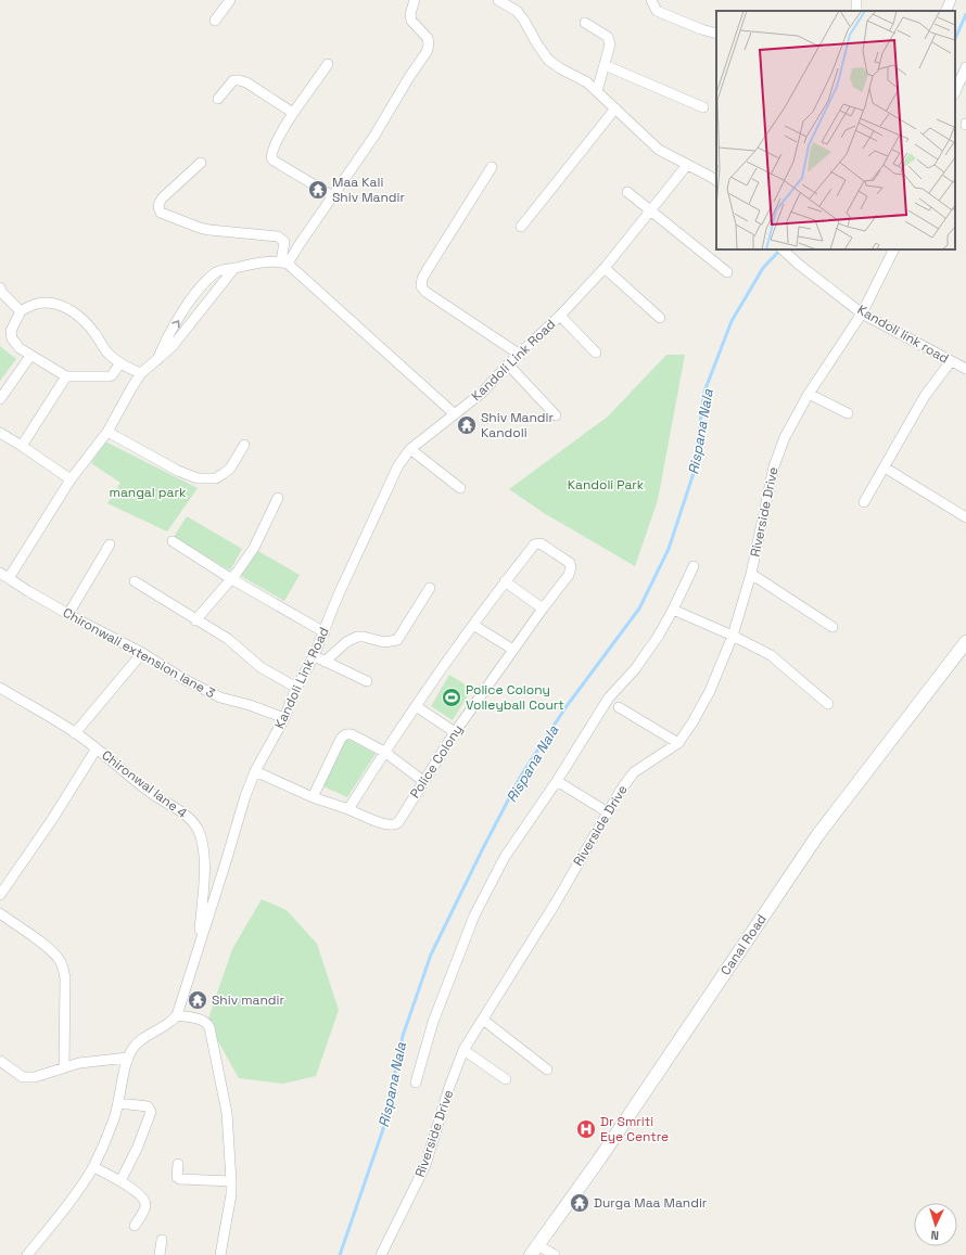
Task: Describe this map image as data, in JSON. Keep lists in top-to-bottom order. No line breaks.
{"streets":{"street":["Kandoli link road","Kandoli Link Road","Riverside Drive","Chironwali extension lane 3","Police Colony","Chironwal lane 4","Canal Road"]},"crossings":[["Kandoli link road","Riverside Drive"],["Kandoli Link Road","Chironwali extension lane 3"],["Kandoli Link Road","Chironwal lane 4"]],"water":["Rispana Nala"],"parks":["Kandoli Park","mangal park"],"places":{"temple":["Maa Kali Shiv Mandir","Shiv Mandir Kandoli","Shiv mandir","Durga Maa Mandir"],"sports":["Police Colony Volleyball Court"],"hospital":["Dr Smriti Eye Centre"]},"north":"bottom"}
